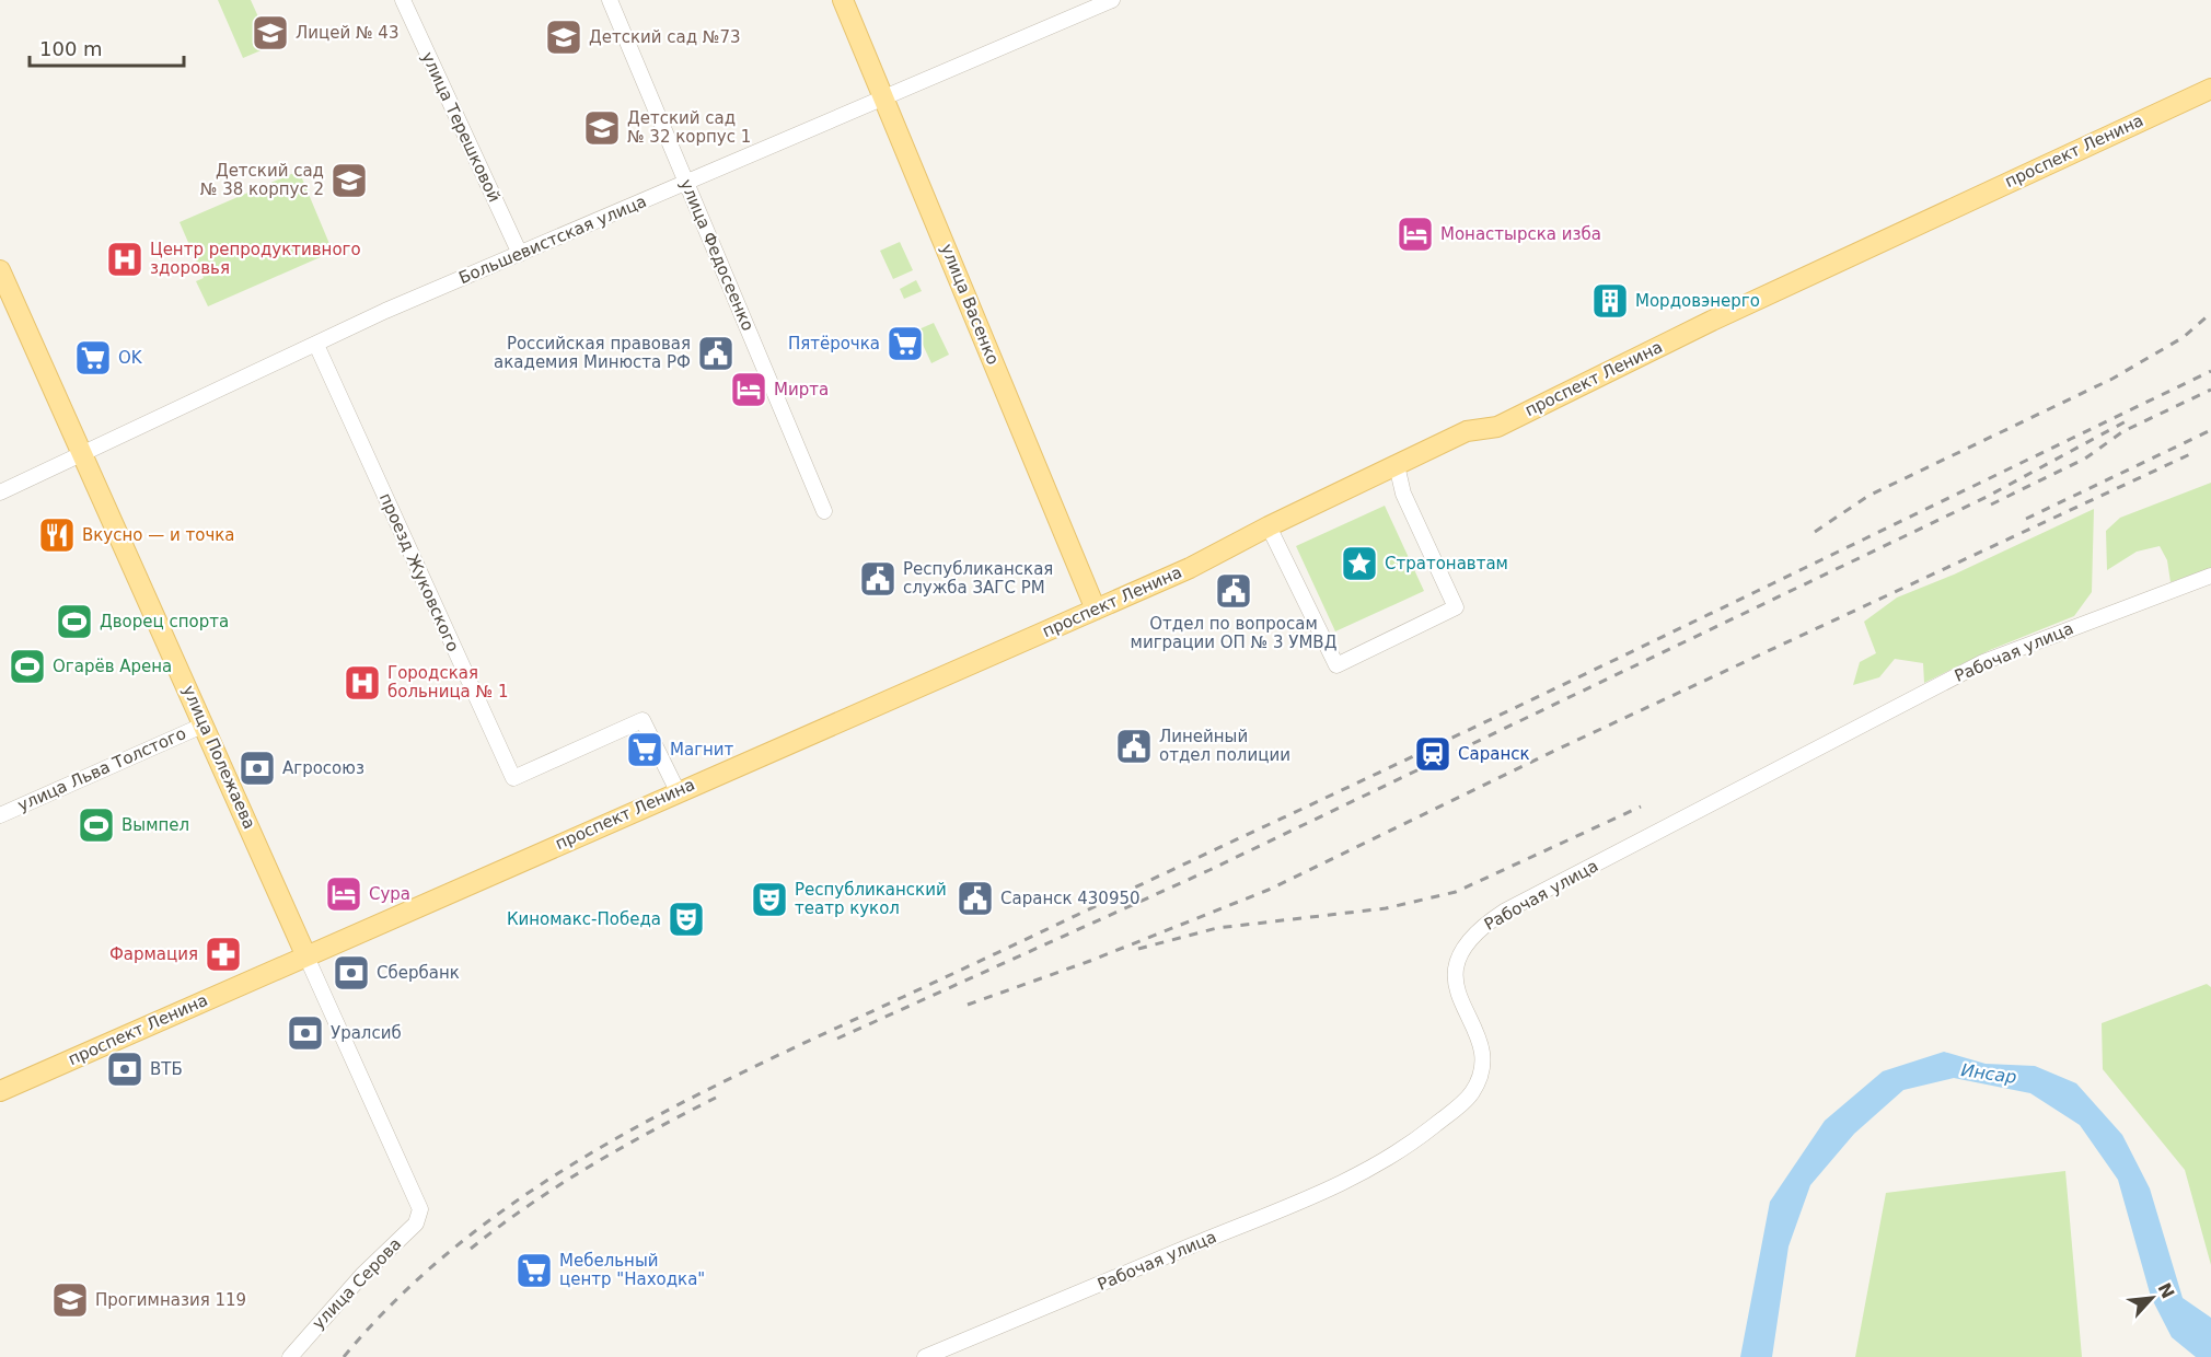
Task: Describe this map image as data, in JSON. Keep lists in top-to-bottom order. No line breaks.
{"streets":{"main road":["проспект Ленина","улица Васенко","улица Полежаева"],"street":["улица Терешковой","Большевистская улица","улица Федосеенко","проезд Жуковского","Рабочая улица","улица Льва Толстого","улица Серова"]},"crossings":[["улица Терешковой","Большевистская улица"],["проспект Ленина","улица Васенко"],["проспект Ленина","проезд Жуковского"],["проспект Ленина","улица Полежаева"],["Большевистская улица","улица Федосеенко"],["Большевистская улица","улица Васенко"],["Большевистская улица","проезд Жуковского"],["Большевистская улица","улица Полежаева"],["улица Полежаева","улица Льва Толстого"],["улица Полежаева","улица Серова"]],"water":["Инсар"],"places":{"school or university":["Лицей № 43","Детский сад №73","Детский сад № 32 корпус 1","Детский сад № 38 корпус 2","Прогимназия 119"],"hotel":["Монастырска изба","Мирта","Сура"],"hospital":["Центр репродуктивного здоровья","Городская больница № 1"],"building":["Мордовэнерго"],"supermarket":["Пятёрочка","OK","Магнит","Мебельный центр \"Находка\""],"public building":["Российская правовая академия Минюста РФ","Республиканская служба ЗАГС РМ","Отдел по вопросам миграции ОП № 3 УМВД","Линейный отдел полиции","Саранск 430950"],"restaurant":["Вкусно — и точка"],"place":["Стратонавтам"],"sports":["Дворец cпорта","Огарёв Арена","Вымпел"],"station":["Саранск"],"bank":["Агросоюз","Сбербанк","Уралсиб","ВТБ"],"theatre":["Республиканский театр кукол","Киномакс-Победа"],"pharmacy":["Фармация"]},"scale_bar":"100 m","north":"top right"}
